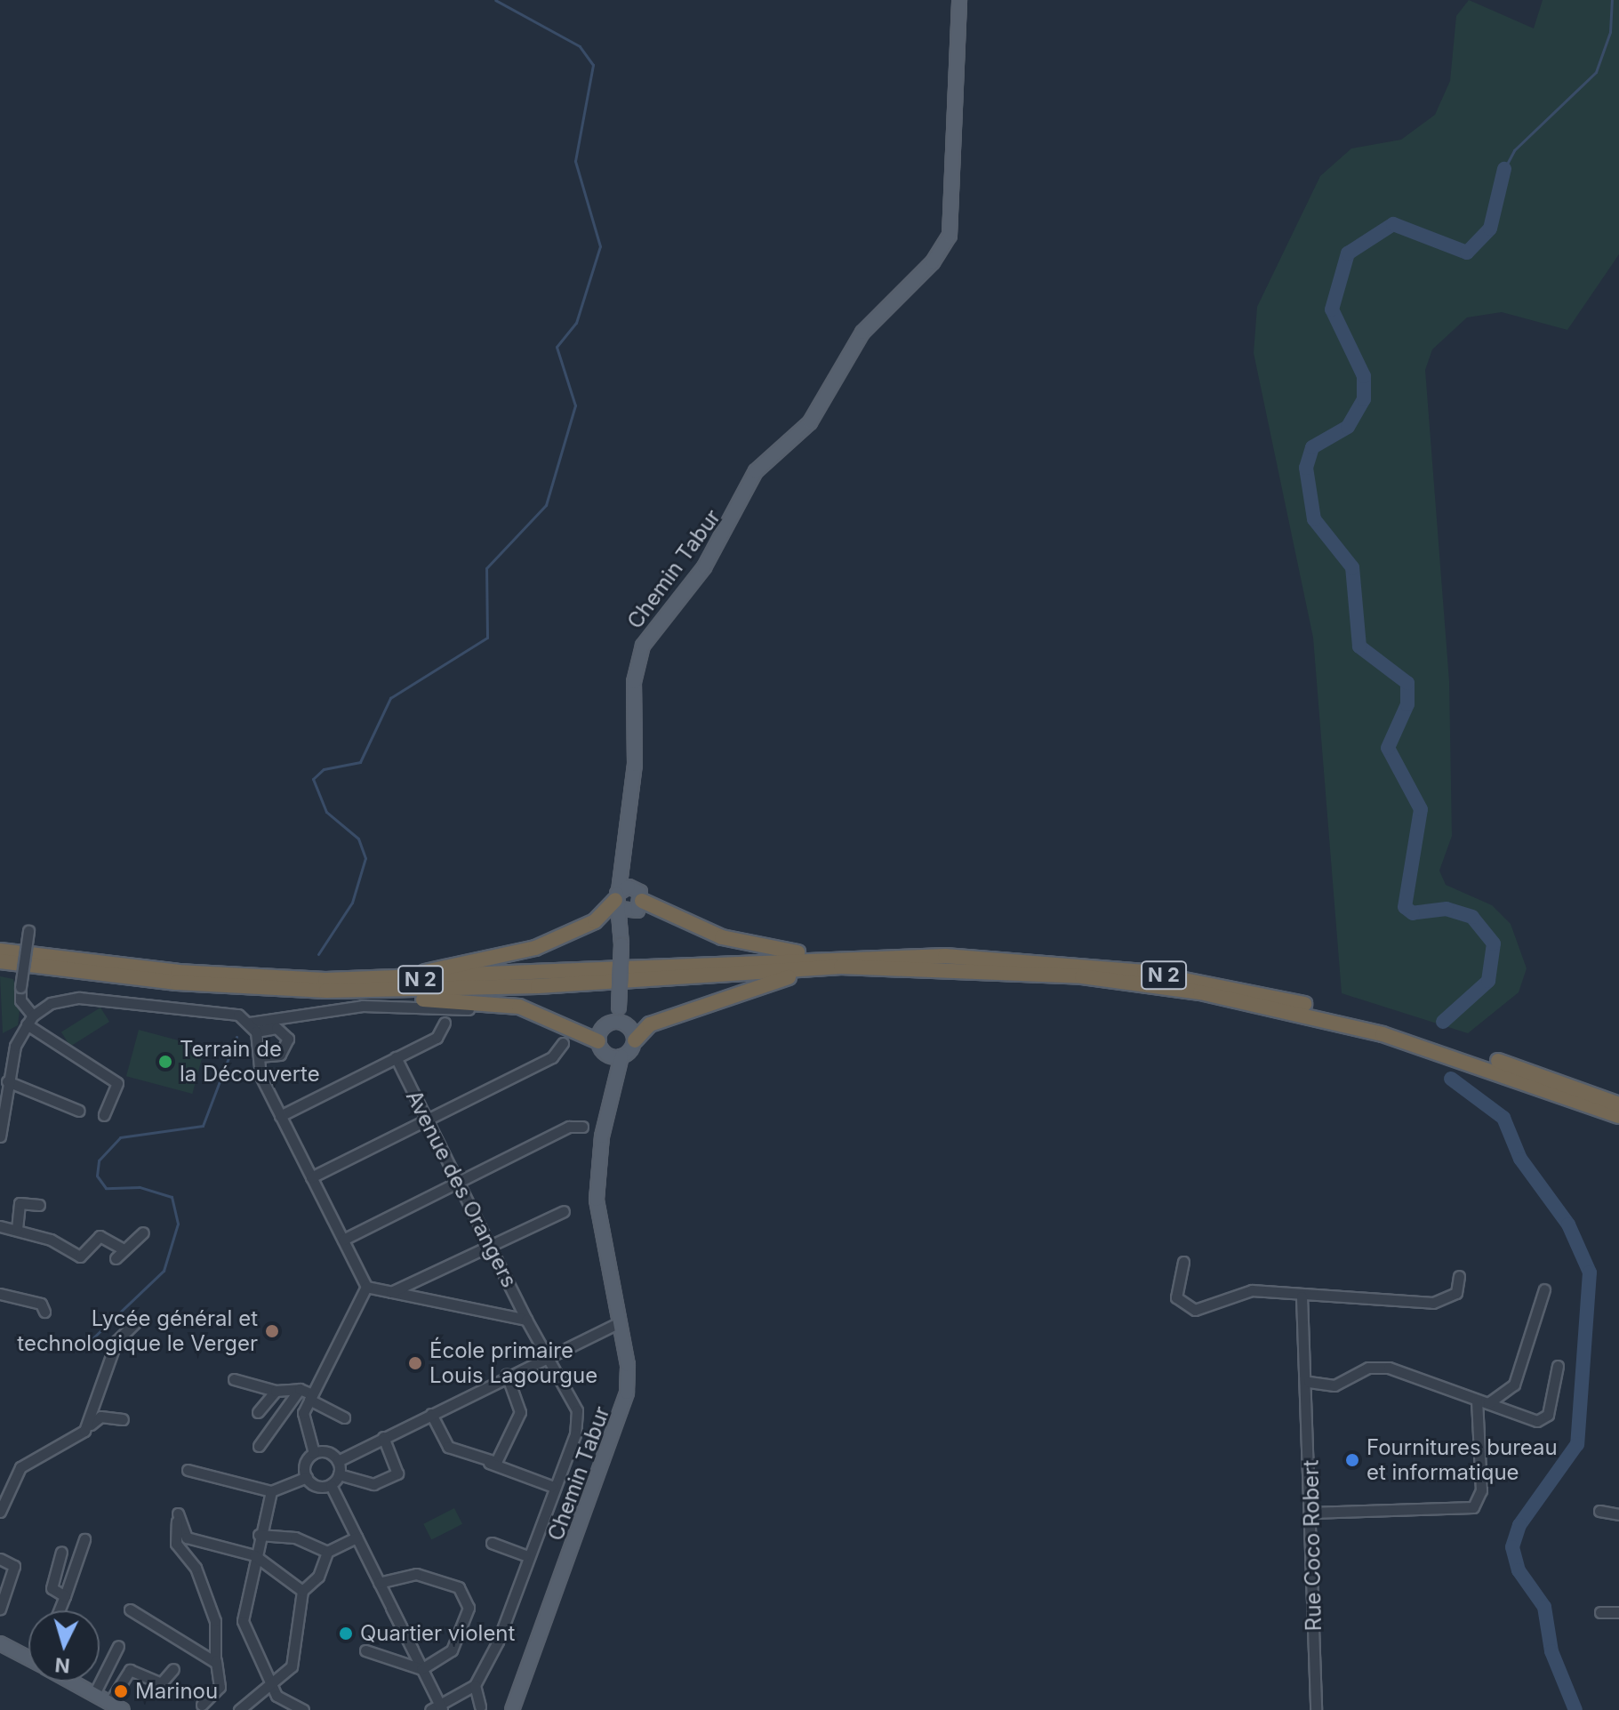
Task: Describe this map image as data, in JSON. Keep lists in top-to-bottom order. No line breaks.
{"streets":{"highway":["N 2"],"main road":["Chemin Tabur"],"street":["Avenue des Orangers","Rue Coco Robert"]},"places":["Terrain de la Découverte","Lycée général et technologique le Verger","École primaire Louis Lagourgue","Fournitures bureau et informatique","Quartier violent","Marinou"],"north":"bottom"}
